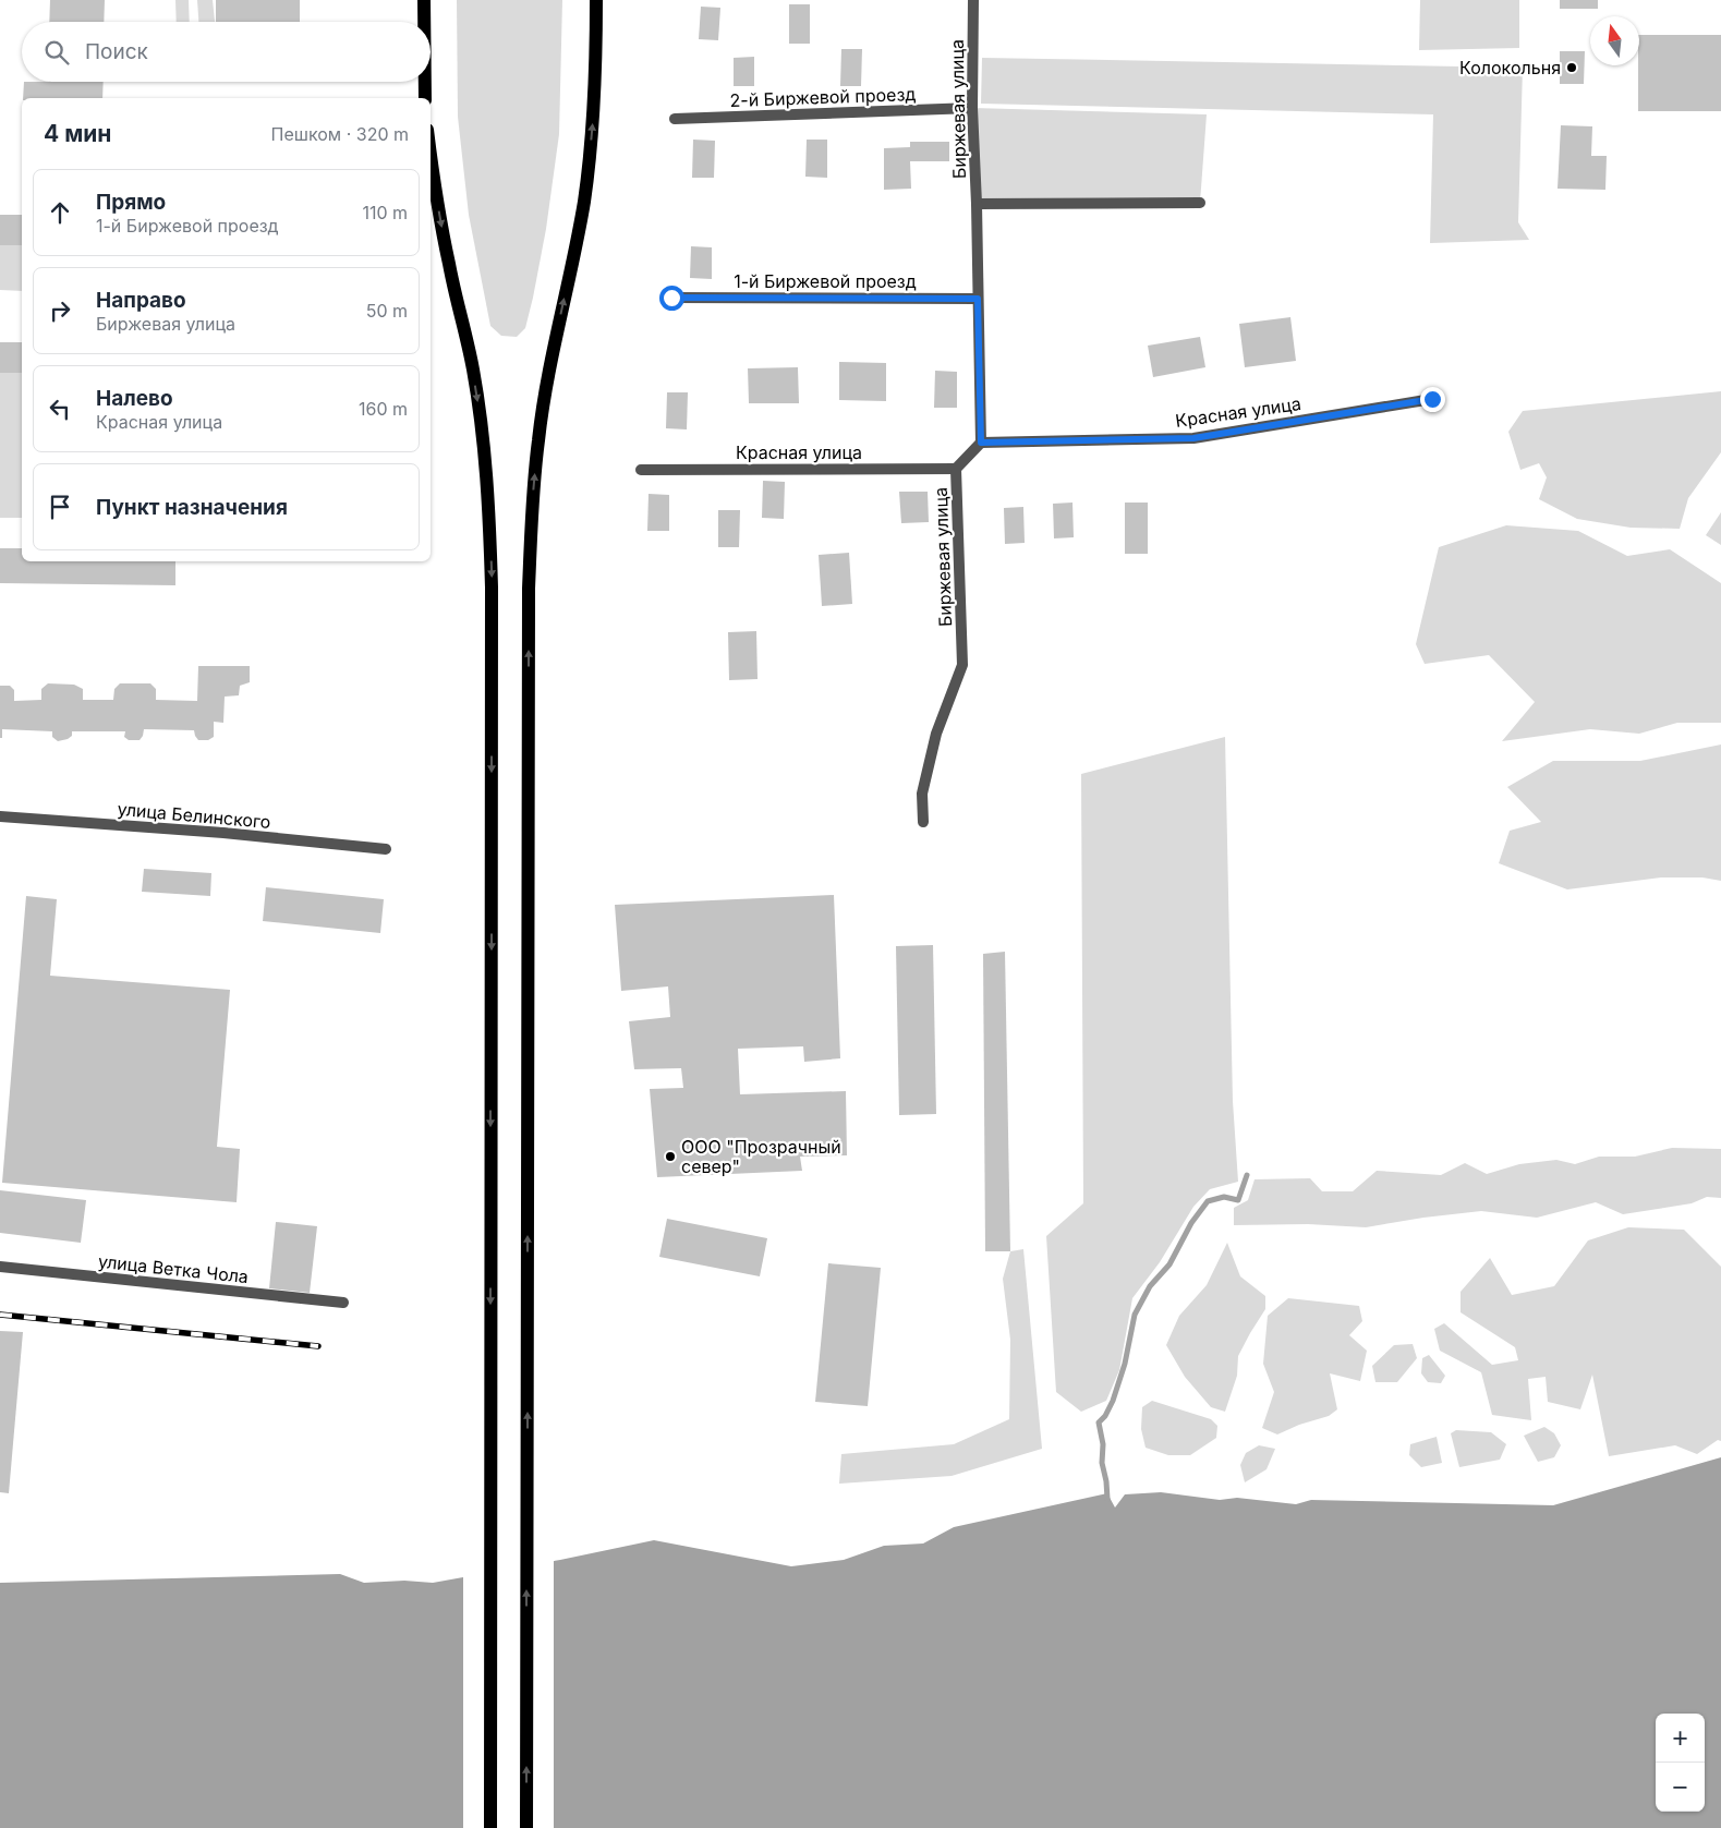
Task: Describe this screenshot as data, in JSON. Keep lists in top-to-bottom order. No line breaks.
{"streets":{"street":["2-й Биржевой проезд","Биржевая улица","1-й Биржевой проезд","Красная улица","улица Белинского","улица Ветка Чола"]},"crossings":[["2-й Биржевой проезд","Биржевая улица"],["Биржевая улица","1-й Биржевой проезд"],["Биржевая улица","Красная улица"]],"places":["Колокольня","ООО \"Прозрачный север\""],"north":"top","page":{"search":"Поиск","heading":["4 мин","Пешком · 320 m"],"list":[["Прямо","1-й Биржевой проезд","110 m"],["Направо","Биржевая улица","50 m"],["Налево","Красная улица","160 m"],"Пункт назначения"],"map_buttons":["+","−"]}}
